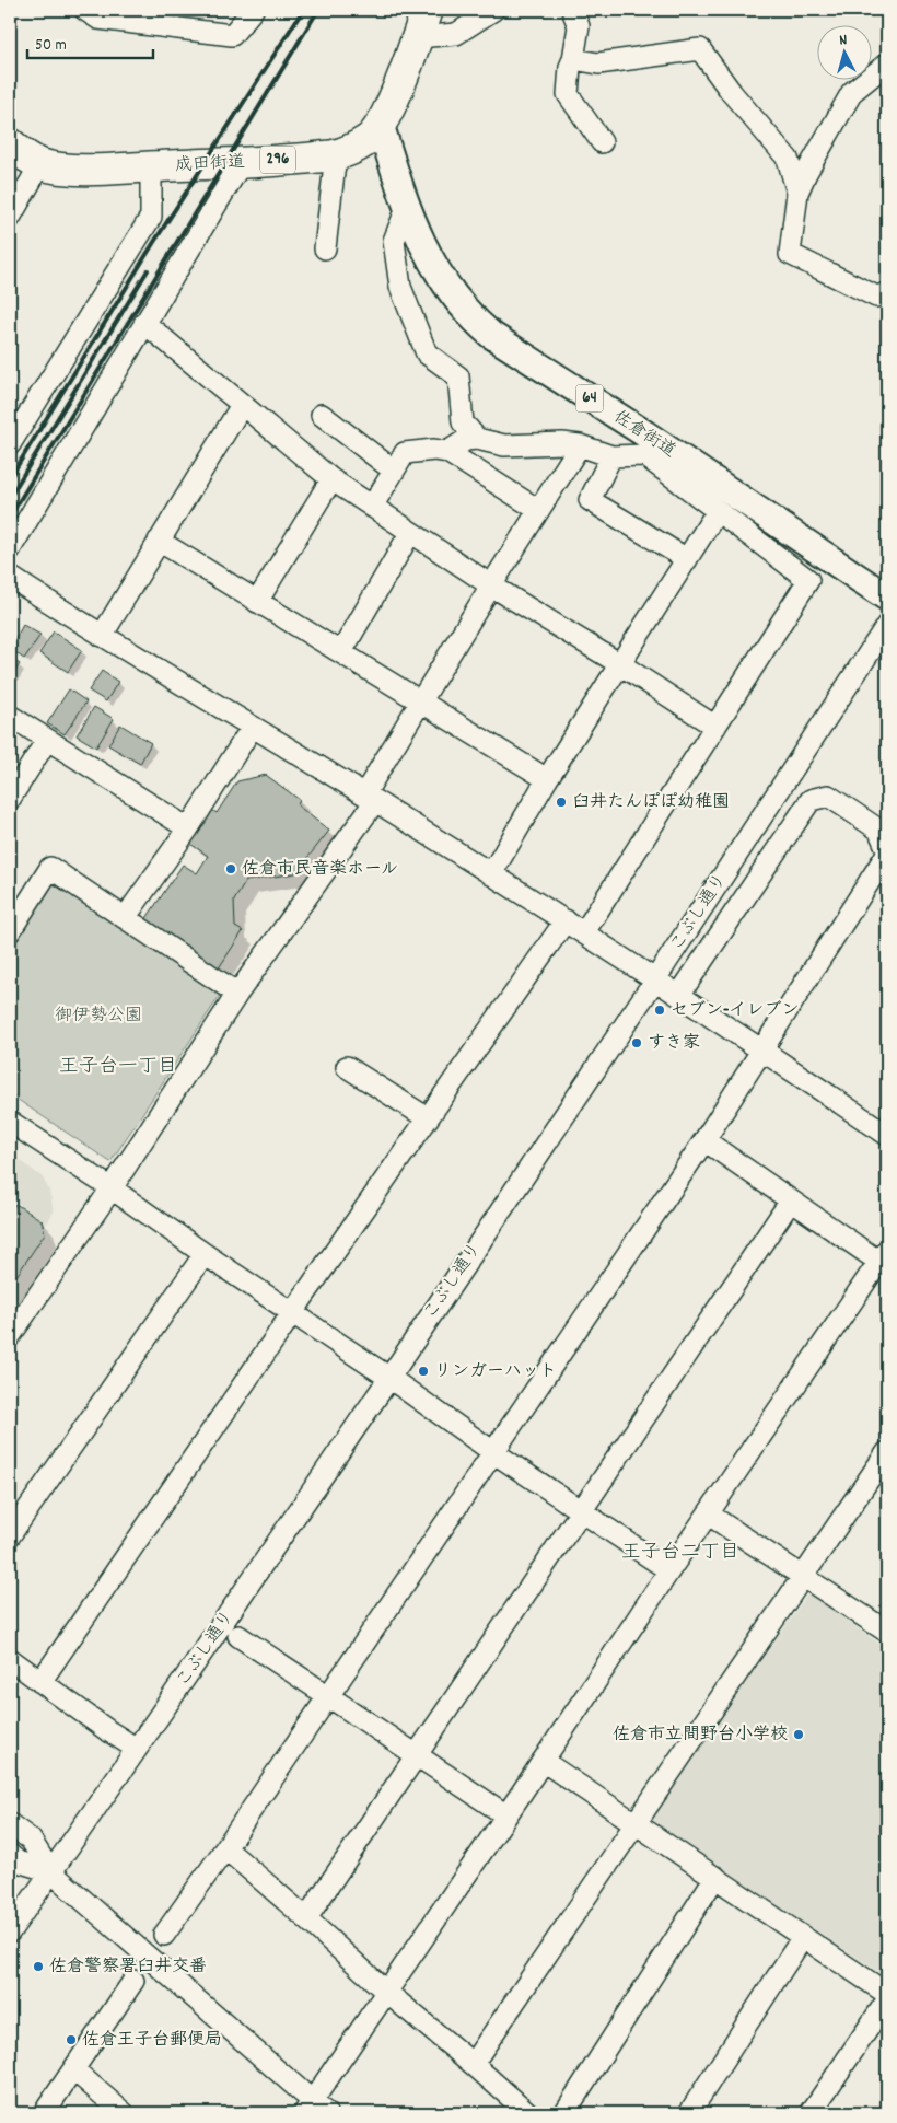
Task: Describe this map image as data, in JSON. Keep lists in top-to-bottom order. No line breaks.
{"streets":{"highway":["296","成田街道"],"main road":["64","佐倉街道"],"street":["こぶし通り"]},"crossings":[["成田街道","佐倉街道"]],"districts":["王子台一丁目","王子台二丁目"],"parks":["御伊勢公園"],"places":["臼井たんぽぽ幼稚園","佐倉市民音楽ホール","セブン-イレブン","すき家","リンガーハット","佐倉市立間野台小学校","佐倉警察署臼井交番","佐倉王子台郵便局"],"scale_bar":"50 m","north":"top"}
